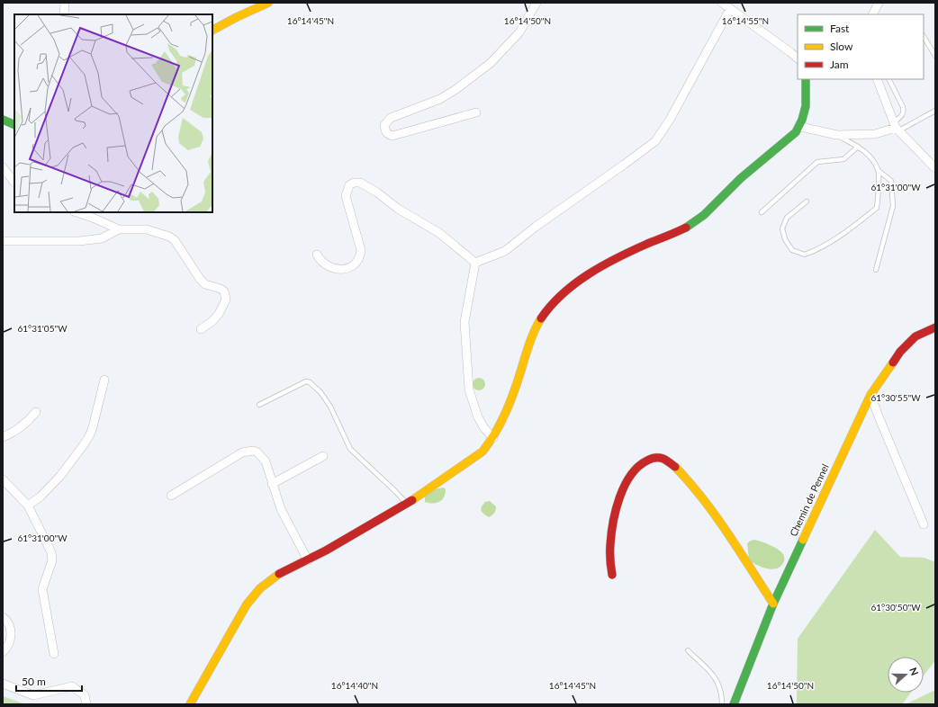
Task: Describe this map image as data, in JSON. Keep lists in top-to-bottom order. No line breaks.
{"streets":{"street":["Chemin de Pennel"]},"legend":["Fast","Slow","Jam"],"scale_bar":"50 m","north":"right","coordinates":["16°14'45\"N","16°14'50\"N","16°14'55\"N","61°31'00\"W","61°31'05\"W","61°30'55\"W","61°30'50\"W","16°14'40\"N"]}
